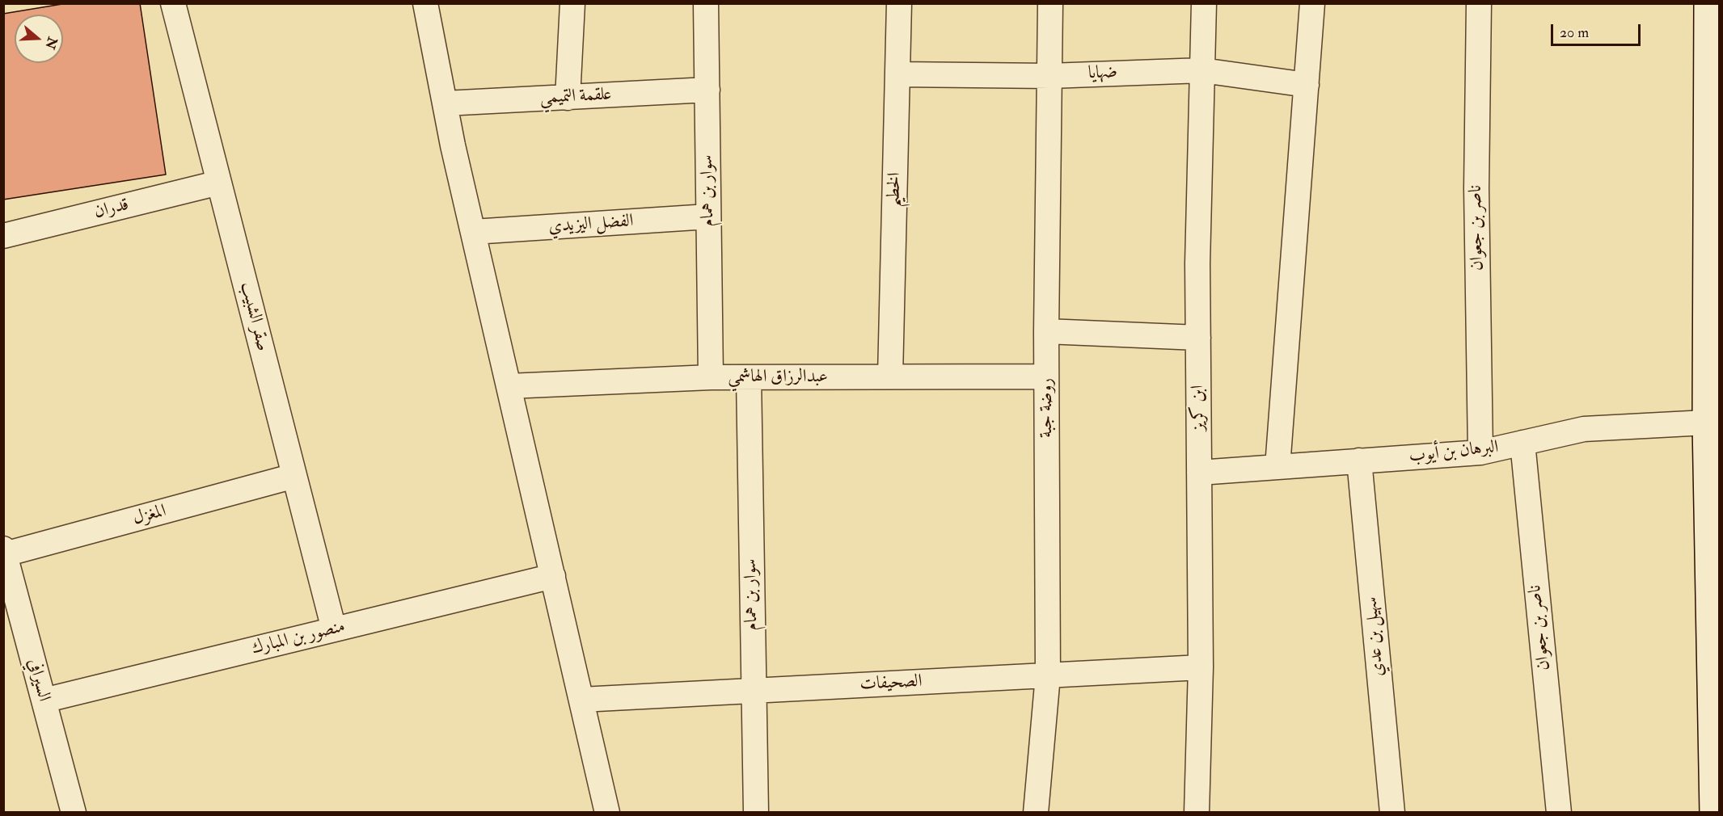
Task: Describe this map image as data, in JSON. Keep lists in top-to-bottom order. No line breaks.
{"streets":{"street":["ضهايا","علقمة التميمي","الخطيم","سوار بن همام","قدران","الفضل اليزيدي","ناصر بن جعوان","صقر الشبيب","عبدالرزاق الهاشمي","روضة جبة","ابن كريز","البرهان بن أيوب","المغزل","سهيل بن عدي","منصور بن المبارك","السيرافي","الصحيفات"]},"crossings":[["ضهايا","الخطيم"],["ضهايا","روضة جبة"],["ضهايا","ابن كريز"],["علقمة التميمي","سوار بن همام"],["الخطيم","عبدالرزاق الهاشمي"],["سوار بن همام","الفضل اليزيدي"],["سوار بن همام","عبدالرزاق الهاشمي"],["سوار بن همام","الصحيفات"],["قدران","صقر الشبيب"],["ناصر بن جعوان","البرهان بن أيوب"],["صقر الشبيب","المغزل"],["صقر الشبيب","منصور بن المبارك"],["عبدالرزاق الهاشمي","روضة جبة"],["روضة جبة","الصحيفات"],["ابن كريز","البرهان بن أيوب"],["ابن كريز","الصحيفات"],["البرهان بن أيوب","سهيل بن عدي"],["المغزل","السيرافي"],["منصور بن المبارك","السيرافي"]],"scale_bar":"20 m","north":"right"}
